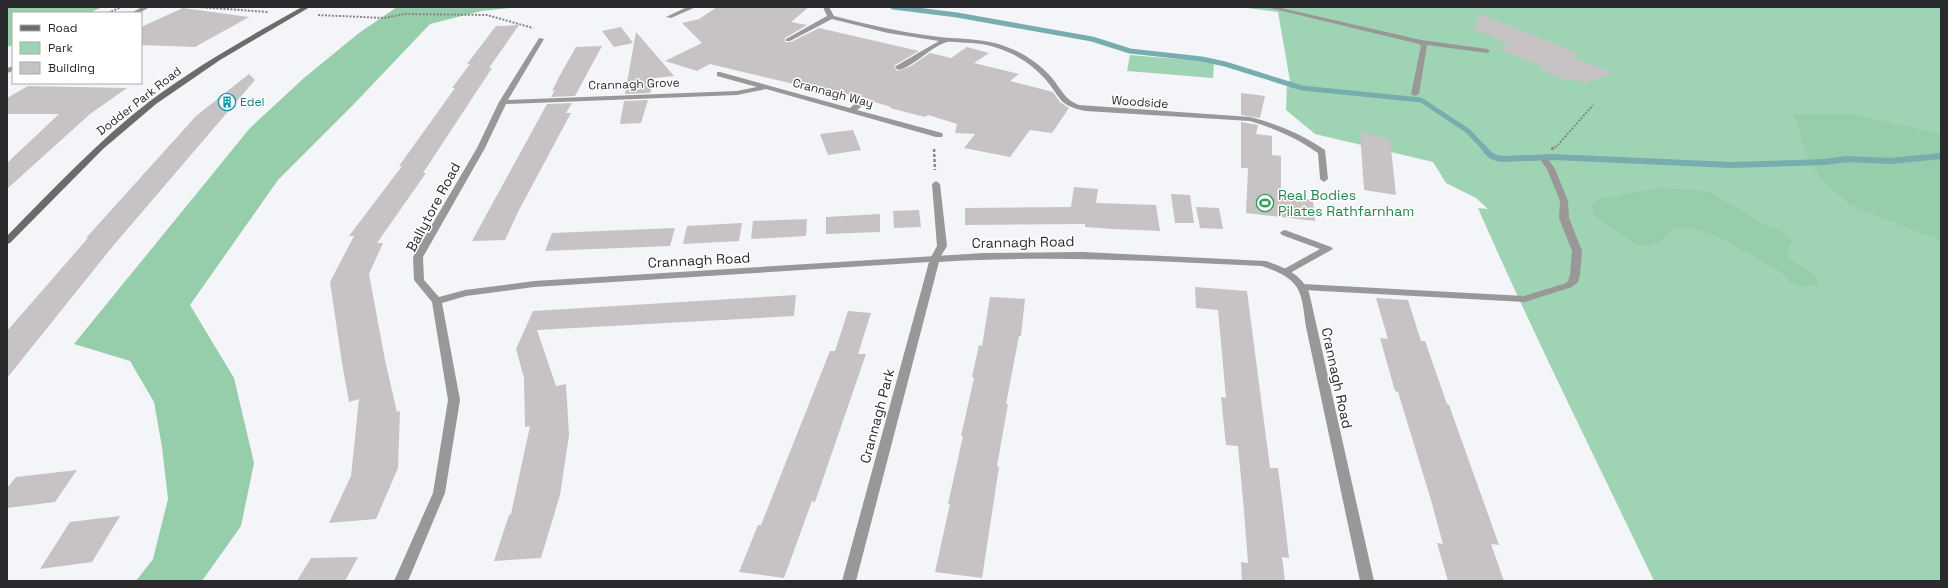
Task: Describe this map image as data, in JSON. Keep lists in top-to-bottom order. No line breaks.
{"streets":{"main road":["Dodder Park Road"],"street":["Crannagh Grove","Crannagh Way","Woodside","Ballytore Road","Crannagh Road","Crannagh Park"]},"crossings":[["Crannagh Grove","Crannagh Way"],["Crannagh Grove","Ballytore Road"],["Ballytore Road","Crannagh Road"],["Crannagh Road","Crannagh Park"]],"places":{"building":["Edel"],"sports":["Real Bodies Pilates Rathfarnham"]},"legend":["Road","Park","Building"]}
